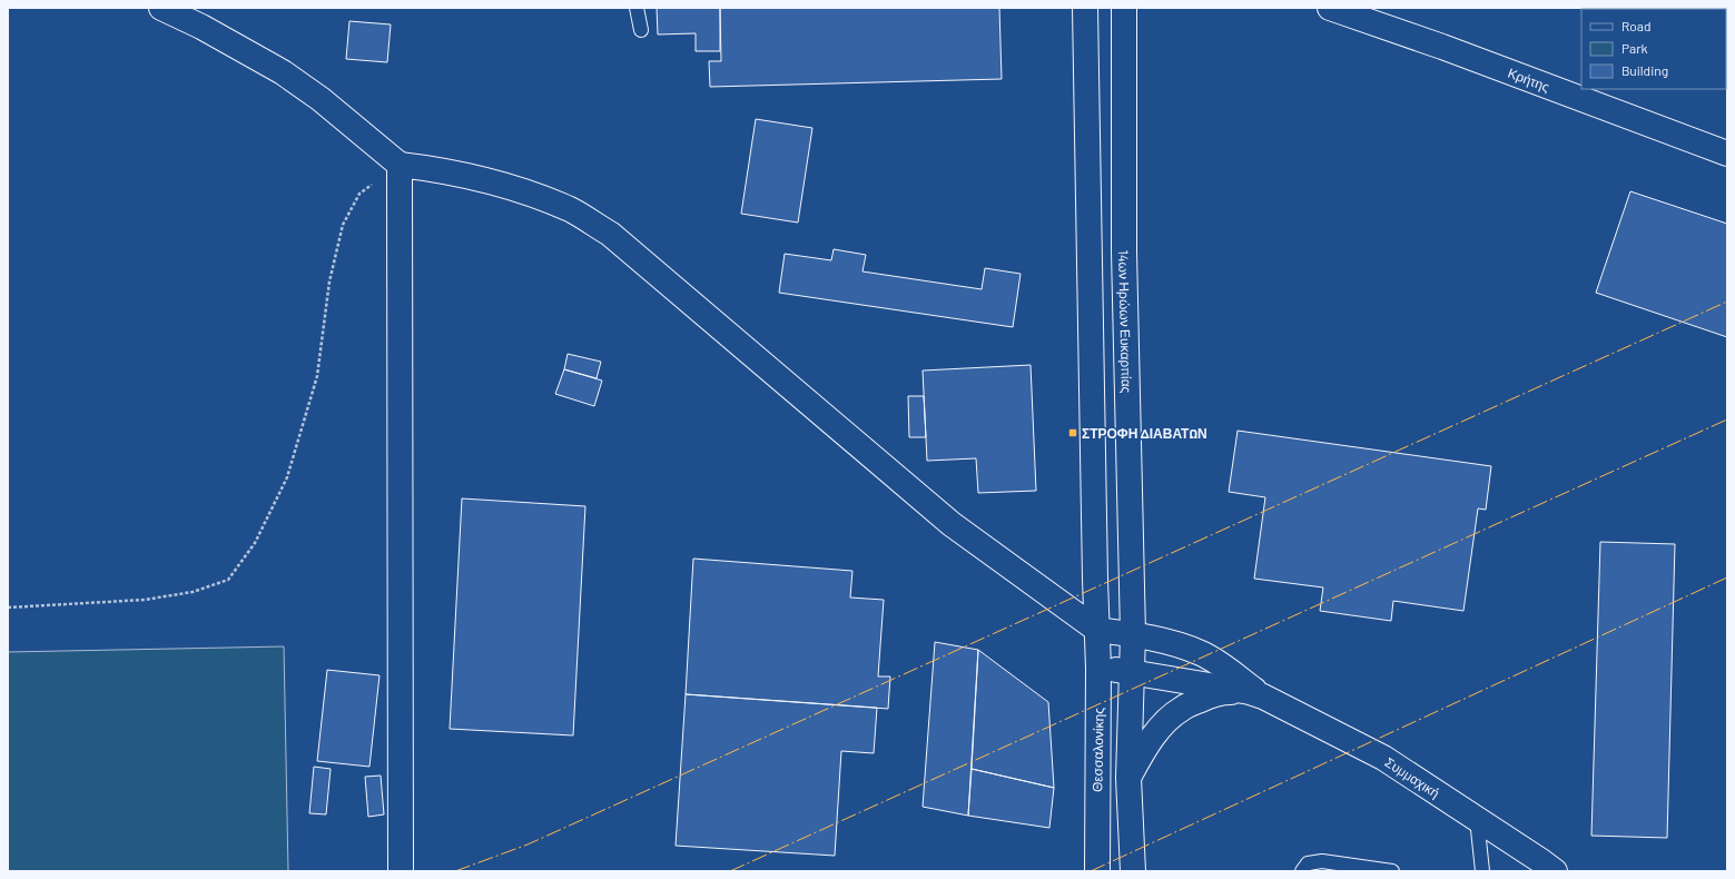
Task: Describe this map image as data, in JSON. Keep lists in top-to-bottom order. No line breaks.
{"streets":{"street":["Κρήτης","14ων Ηρώων Ευκαρπίας","Θεσσαλονίκης","Συμμαχική"]},"crossings":[["14ων Ηρώων Ευκαρπίας","Συμμαχική"],["Θεσσαλονίκης","Συμμαχική"]],"places":{"transit":["ΣΤΡΟΦΗ ΔΙΑΒΑΤΩΝ"]},"legend":["Road","Park","Building"]}
